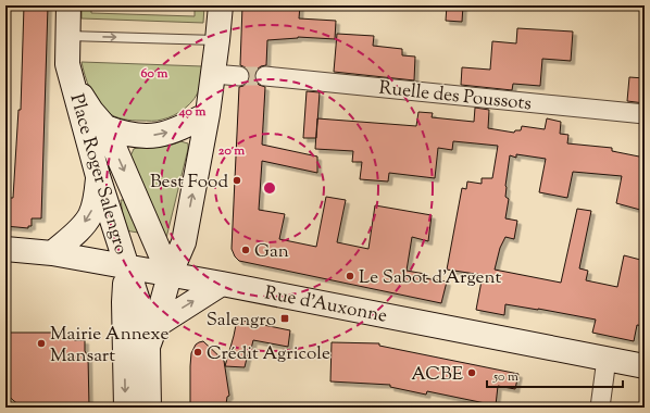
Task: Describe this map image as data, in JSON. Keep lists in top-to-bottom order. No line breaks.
{"streets":{"main road":["Place Roger Salengro","Rue d'Auxonne"],"street":["Ruelle des Poussots"]},"crossings":[["Place Roger Salengro","Rue d'Auxonne"]],"places":{"other":["Best Food","Gan","Le Sabot d'Argent","Mairie Annexe Mansart","Crédit Agricole","ACBE"],"transit":["Salengro"]},"scale_bar":"50 m","rings":["60 m","40 m","20 m"]}
